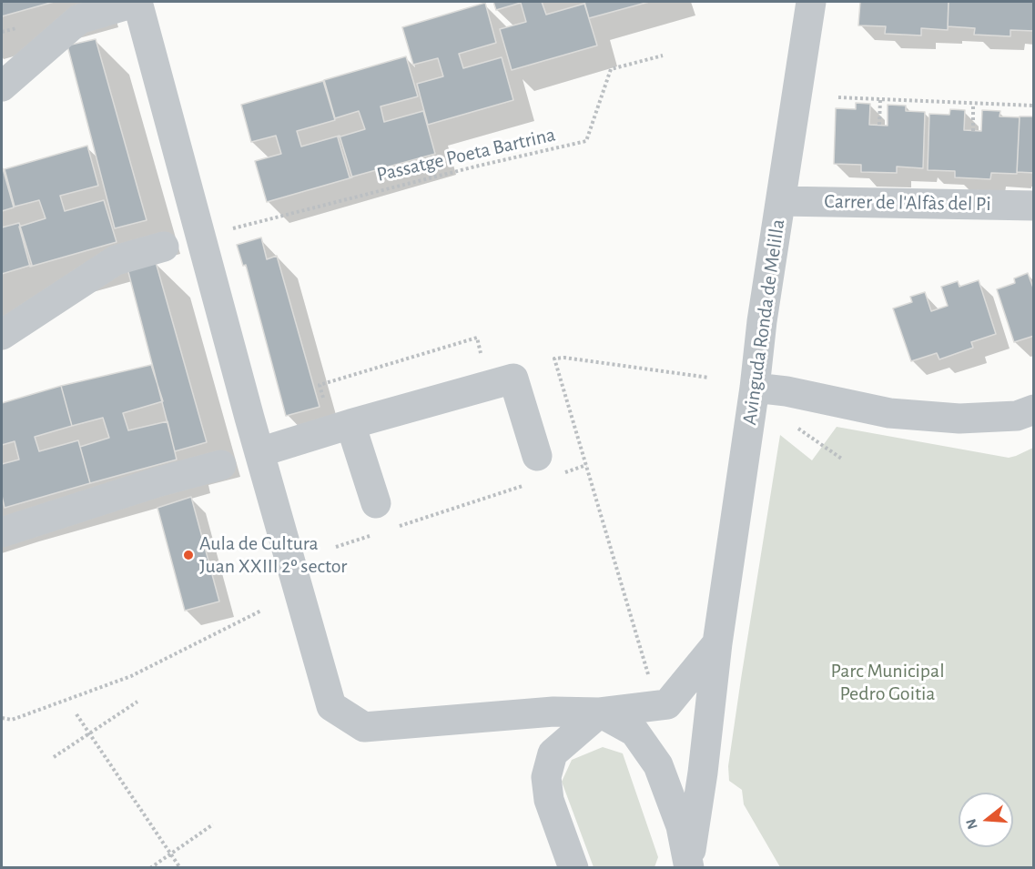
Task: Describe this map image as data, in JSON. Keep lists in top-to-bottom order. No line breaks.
{"streets":{"street":["Carrer de l'Alfàs del Pi","Avinguda Ronda de Melilla"],"path":["Passatge Poeta Bartrina"]},"crossings":[["Carrer de l'Alfàs del Pi","Avinguda Ronda de Melilla"]],"parks":["Parc Municipal Pedro Goitia"],"places":["Aula de Cultura Juan XXIII 2º sector"],"north":"left"}
